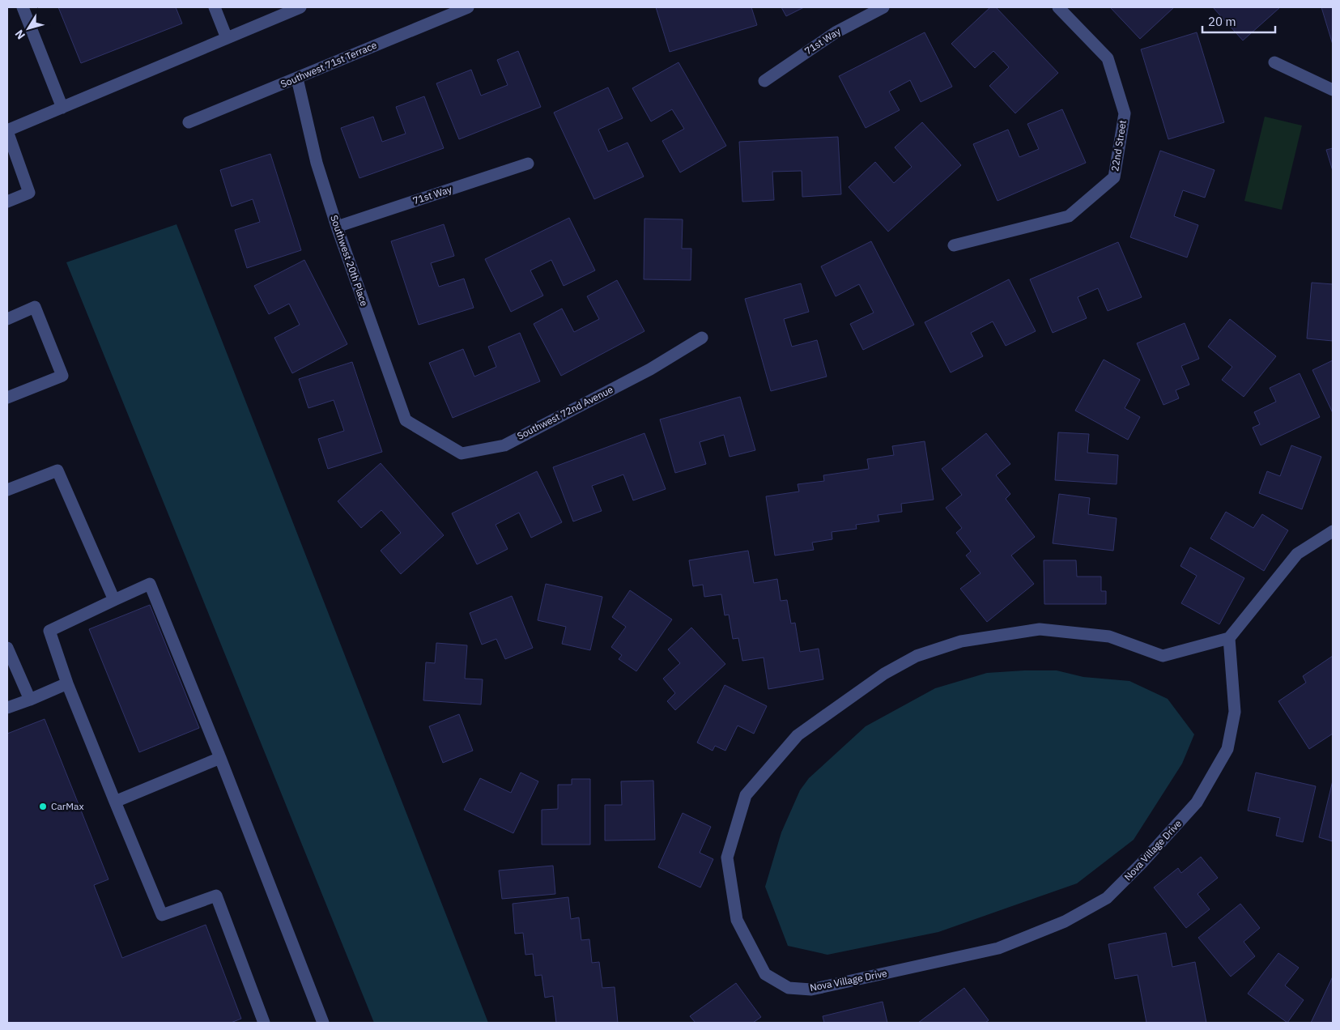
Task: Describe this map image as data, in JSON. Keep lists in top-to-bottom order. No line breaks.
{"streets":{"street":["71st Way","Southwest 71st Terrace","22nd Street","Southwest 20th Place","Southwest 72nd Avenue","Nova Village Drive"]},"crossings":[["71st Way","Southwest 20th Place"],["Southwest 71st Terrace","Southwest 20th Place"],["Southwest 20th Place","Southwest 72nd Avenue"]],"places":["CarMax"],"scale_bar":"20 m","north":"bottom left"}
